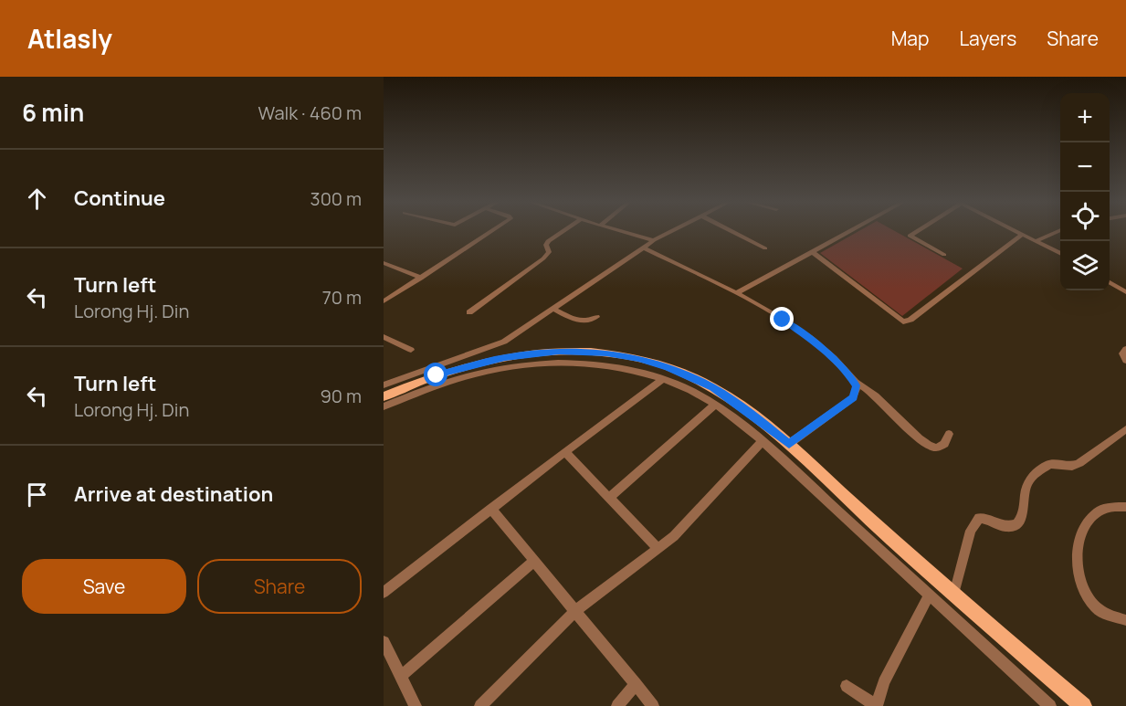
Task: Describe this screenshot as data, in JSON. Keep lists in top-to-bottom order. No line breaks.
{"page":{"header":"Atlasly","nav":["Map","Layers","Share"],"heading":["6 min","Walk · 460 m"],"map_buttons":["+","−"],"list":[["Continue","300 m"],["Turn left","Lorong Hj. Din","70 m"],["Turn left","Lorong Hj. Din","90 m"],"Arrive at destination"],"buttons":["Save","Share"]}}
